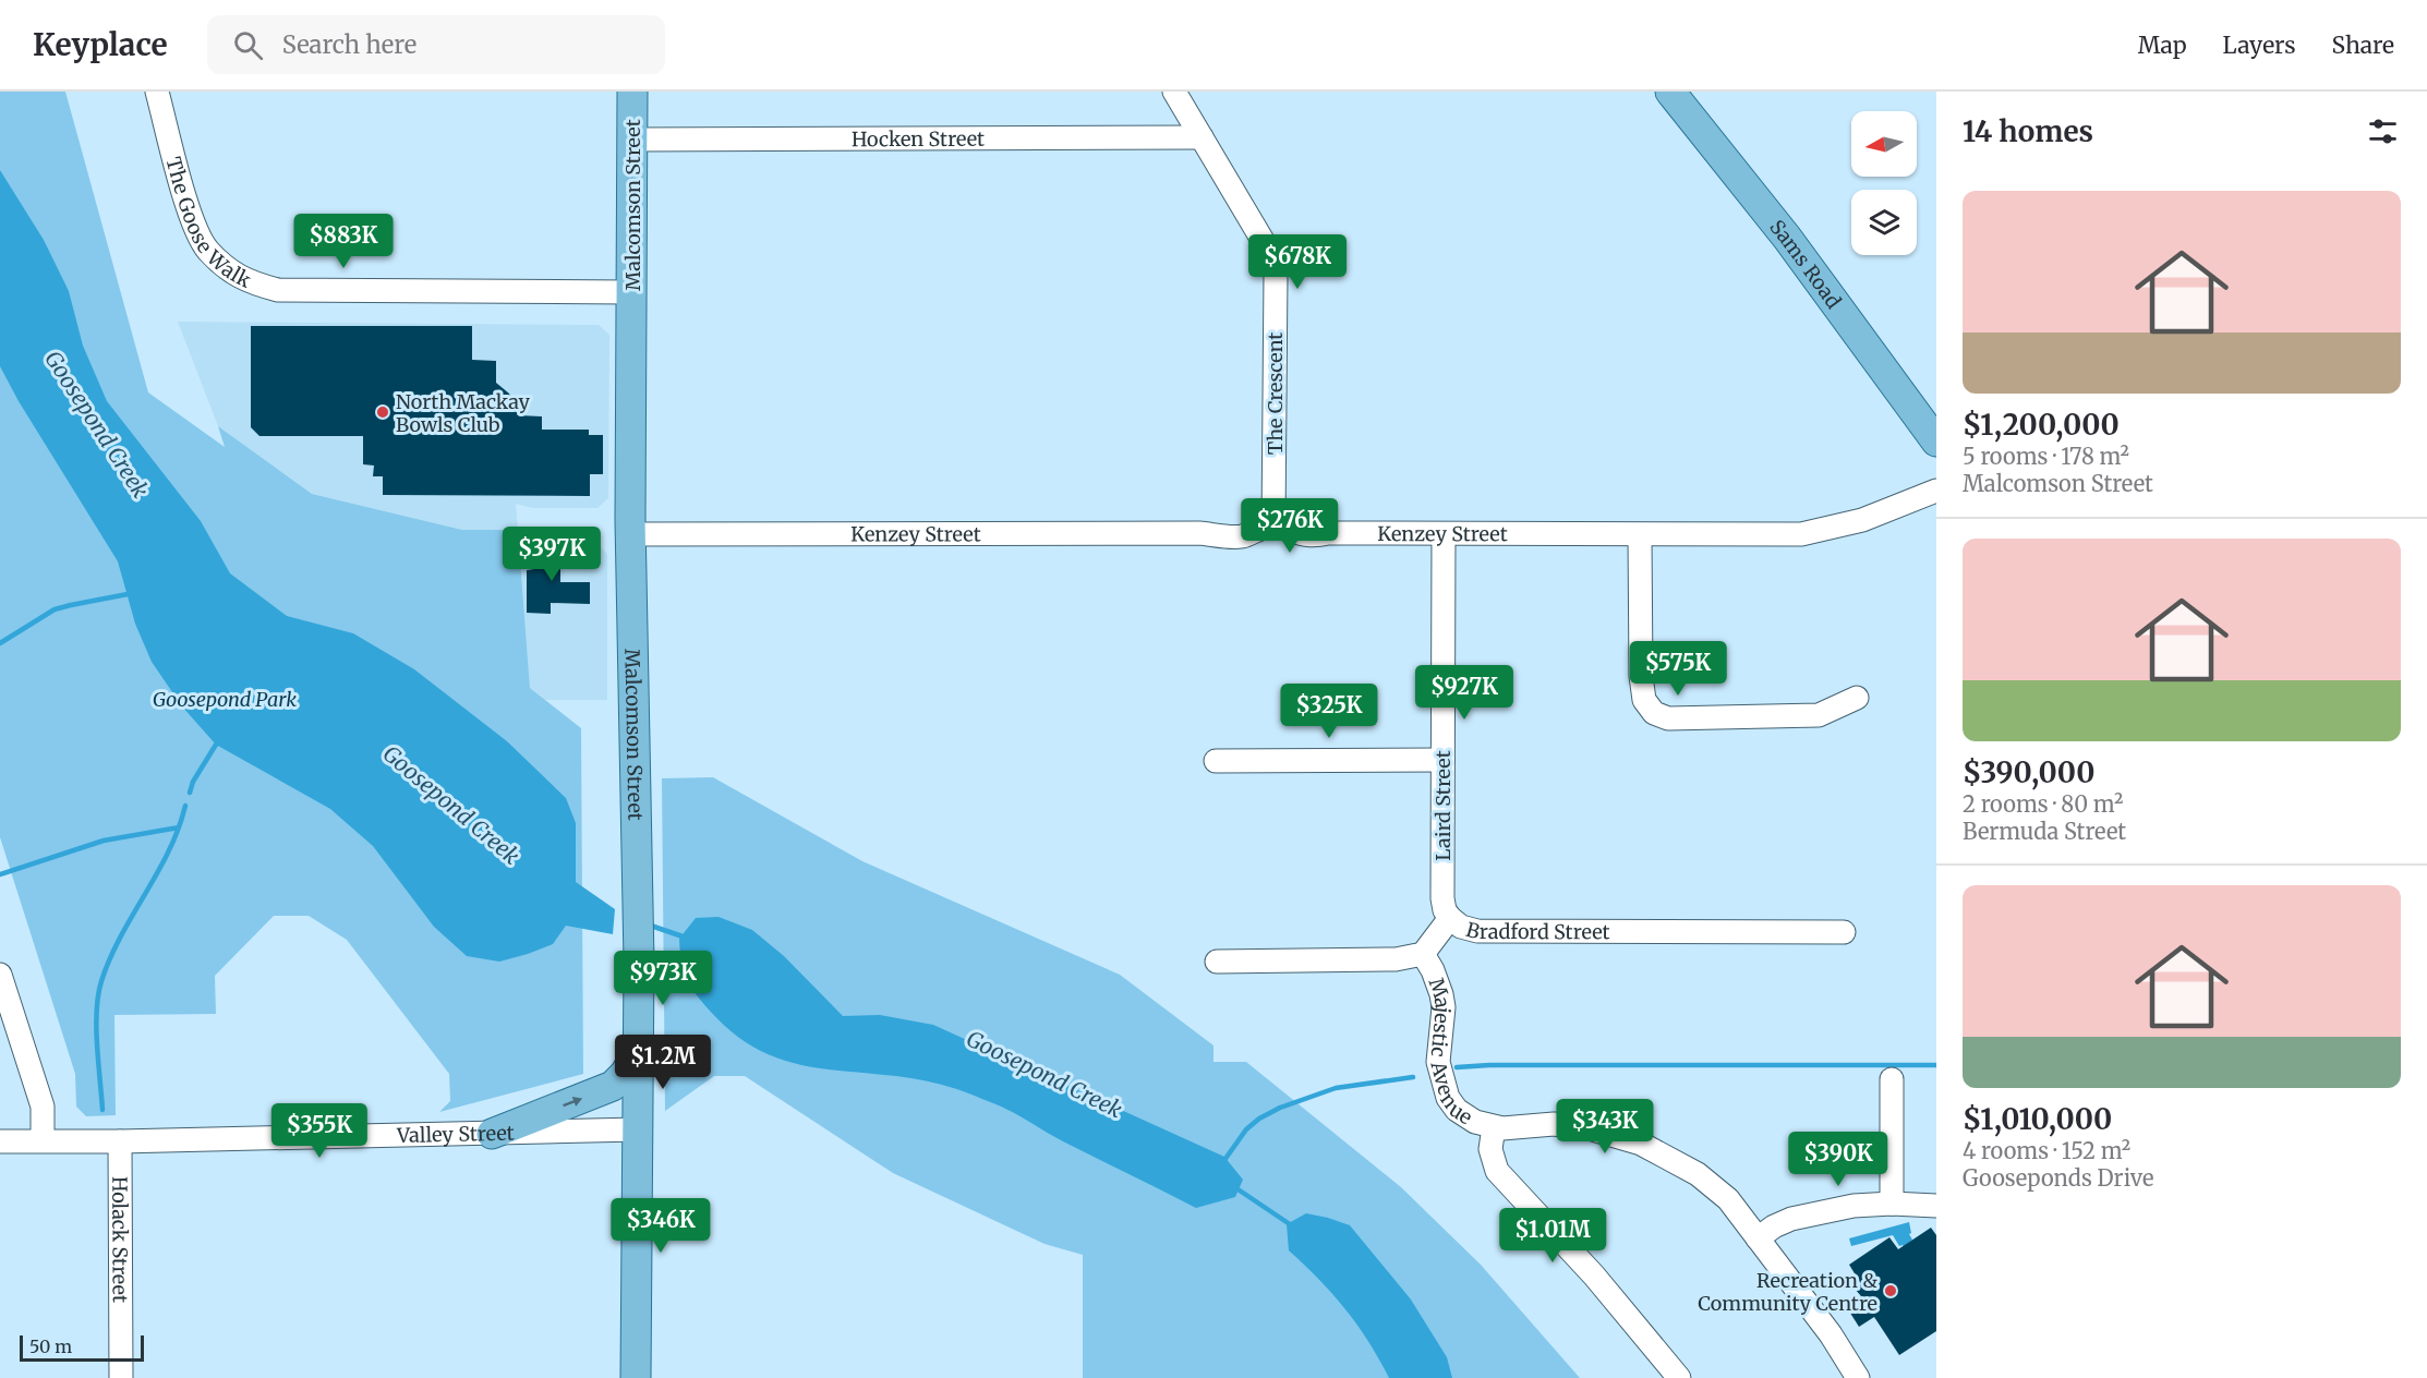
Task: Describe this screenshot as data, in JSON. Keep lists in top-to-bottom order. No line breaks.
{"streets":{"main road":["Malcomson Street","Sams Road"],"street":["Hocken Street","The Goose Walk","The Crescent","Kenzey Street","Laird Street","Bradford Street","Majestic Avenue","Valley Street","Holack Street"]},"crossings":[["Hocken Street","Malcomson Street"],["Hocken Street","The Crescent"],["Malcomson Street","The Goose Walk"],["Malcomson Street","Kenzey Street"],["Malcomson Street","Valley Street"],["The Crescent","Kenzey Street"],["Kenzey Street","Laird Street"],["Laird Street","Bradford Street"],["Bradford Street","Majestic Avenue"],["Valley Street","Holack Street"]],"water":["Goosepond Creek"],"parks":["Goosepond Park"],"places":["North Mackay Bowls Club","Recreation & Community Centre"],"scale_bar":"50 m","north":"left","page":{"header":"Keyplace","search":"Search here","nav":["Map","Layers","Share"],"heading":"14 homes","list":[{"name":"$1,200,000","note":"5 rooms · 178 m² · Malcomson Street"},{"name":"$390,000","note":"2 rooms · 80 m² · Bermuda Street"},{"name":"$1,010,000","note":"4 rooms · 152 m² · Gooseponds Drive"}],"price":["$883K","$678K","$276K","$397K","$575K","$927K","$325K","$973K","$1.2M","$343K","$355K","$390K","$346K","$1.01M"],"scale":"50 m"}}
